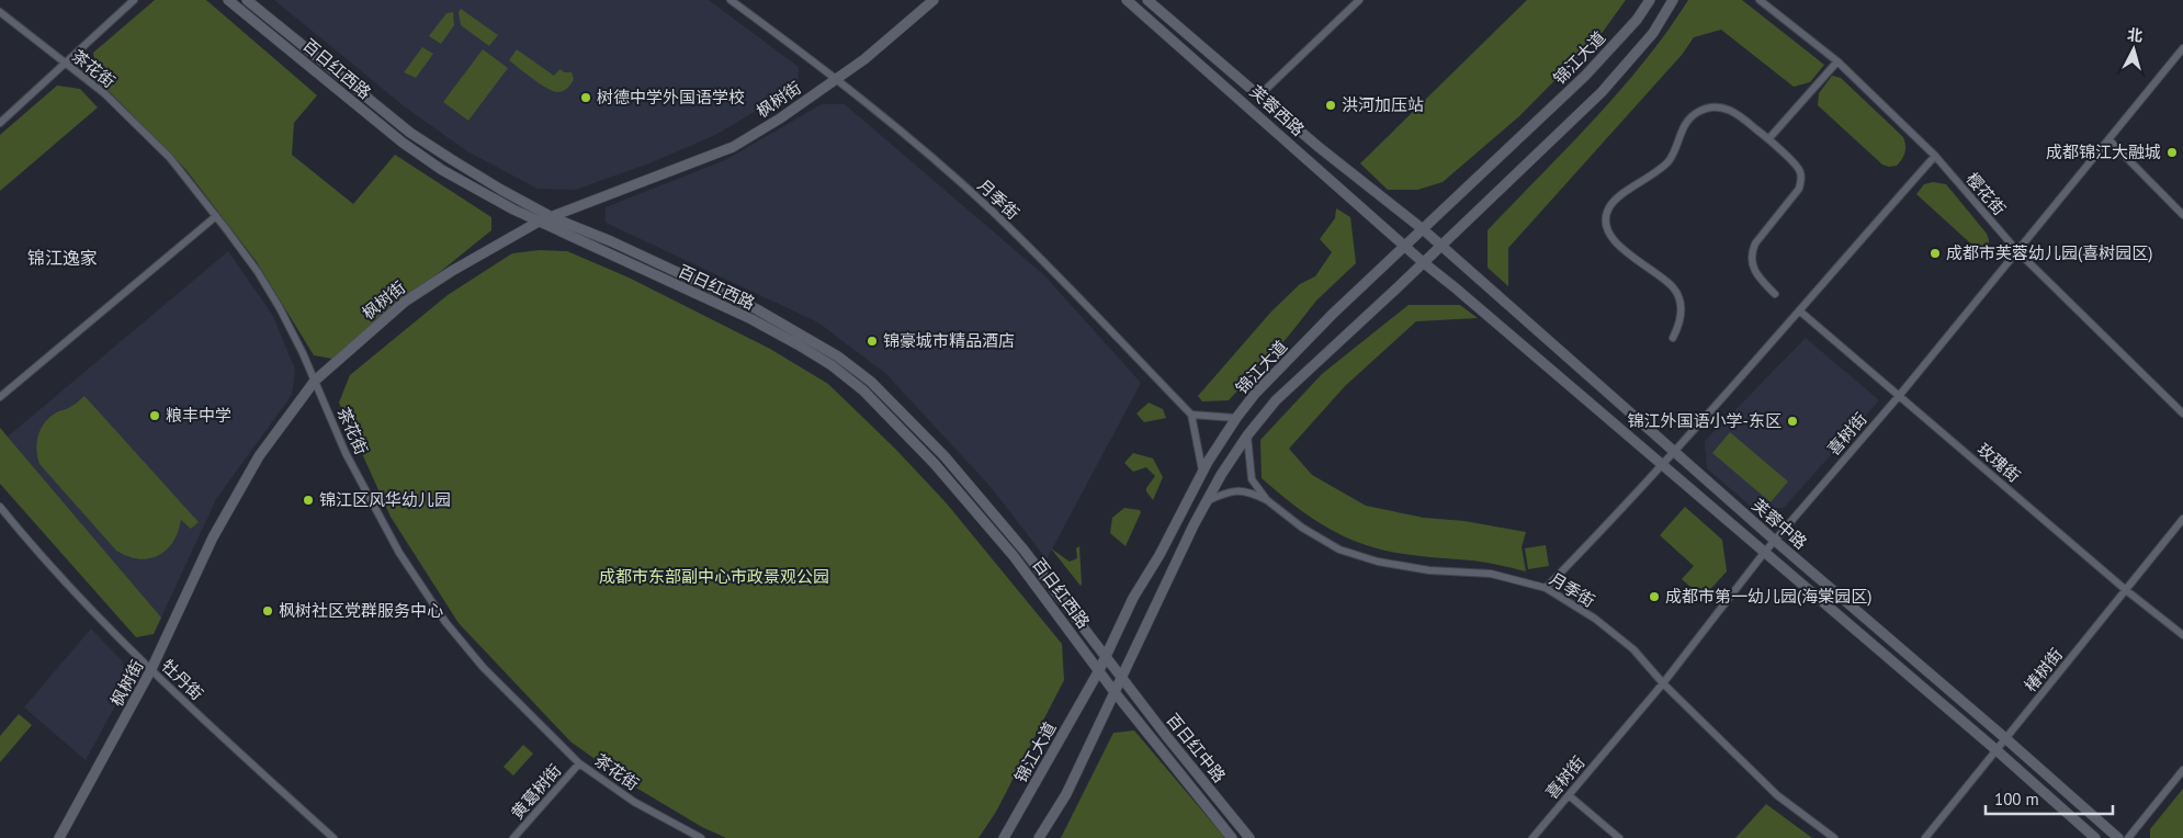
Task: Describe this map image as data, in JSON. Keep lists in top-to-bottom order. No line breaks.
{"streets":{"main road":["锦江大道","百日红西路","枫树街","芙蓉西路","芙蓉中路","百日红中路"],"street":["茶花街","樱花街","月季街","喜树街","玫瑰街","椿树街","牡丹街","黄葛树街"]},"crossings":[["锦江大道","百日红西路"],["锦江大道","芙蓉西路"],["锦江大道","月季街"],["锦江大道","芙蓉中路"],["锦江大道","百日红中路"],["茶花街","枫树街"],["茶花街","黄葛树街"],["百日红西路","枫树街"],["百日红西路","百日红中路"],["枫树街","月季街"],["枫树街","牡丹街"],["芙蓉西路","芙蓉中路"],["樱花街","喜树街"],["月季街","喜树街"],["喜树街","玫瑰街"],["喜树街","芙蓉中路"],["玫瑰街","椿树街"],["芙蓉中路","椿树街"]],"districts":["锦江逸家"],"parks":["成都市东部副中心市政景观公园"],"places":["树德中学外国语学校","洪河加压站","成都锦江大融城","成都市芙蓉幼儿园(喜树园区)","锦豪城市精品酒店","粮丰中学","锦江外国语小学-东区","锦江区风华幼儿园","成都市第一幼儿园(海棠园区)","枫树社区党群服务中心"],"scale_bar":"100 m","north":"top"}
